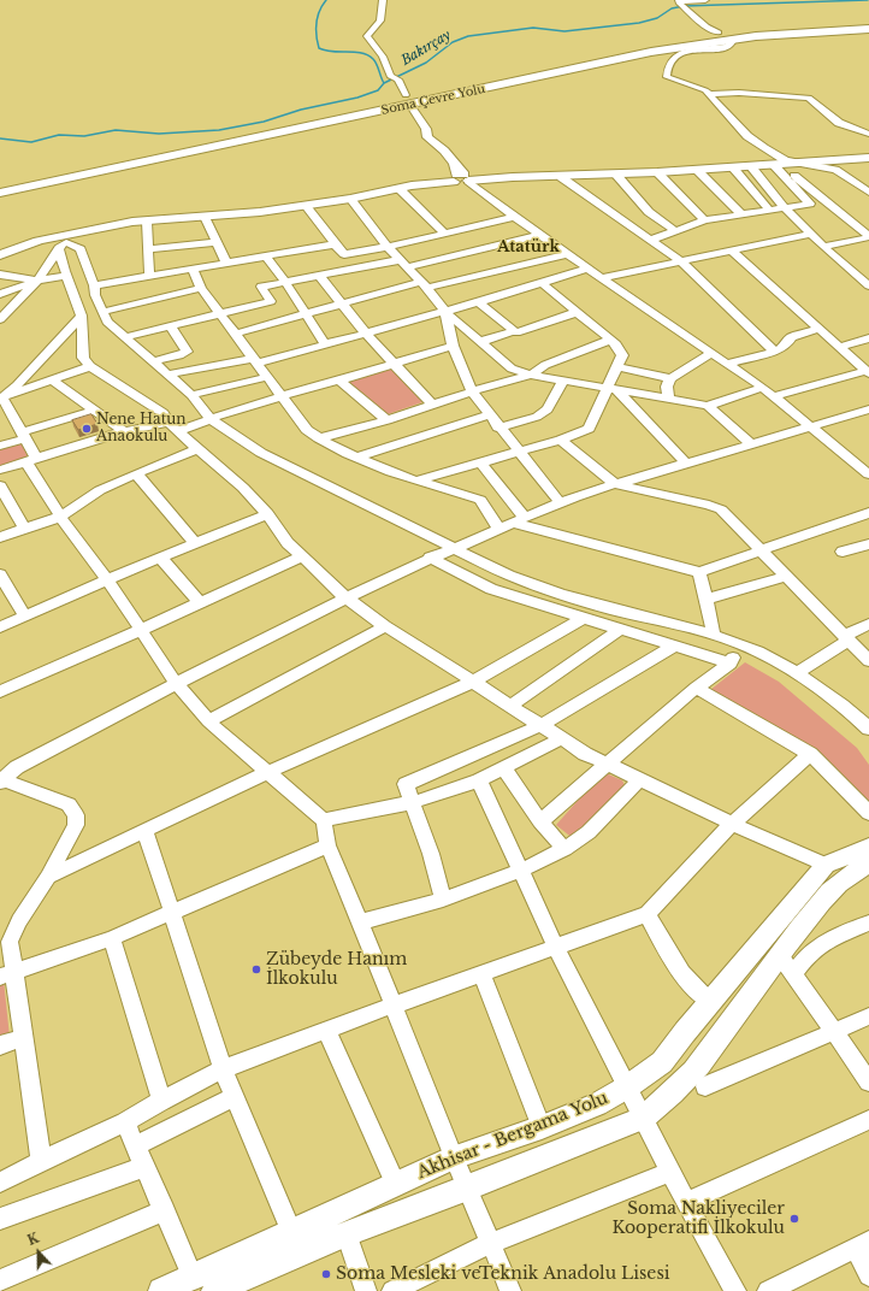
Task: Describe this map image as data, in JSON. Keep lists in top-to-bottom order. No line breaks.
{"streets":{"highway":["Soma Çevre Yolu"],"main road":["Akhisar - Bergama Yolu"]},"districts":["Atatürk"],"water":["Bakırçay"],"places":["Nene Hatun Anaokulu","Zübeyde Hanım İlkokulu","Soma Nakliyeciler Kooperatifi İlkokulu","Soma Mesleki veTeknik Anadolu Lisesi"],"north":"top"}
